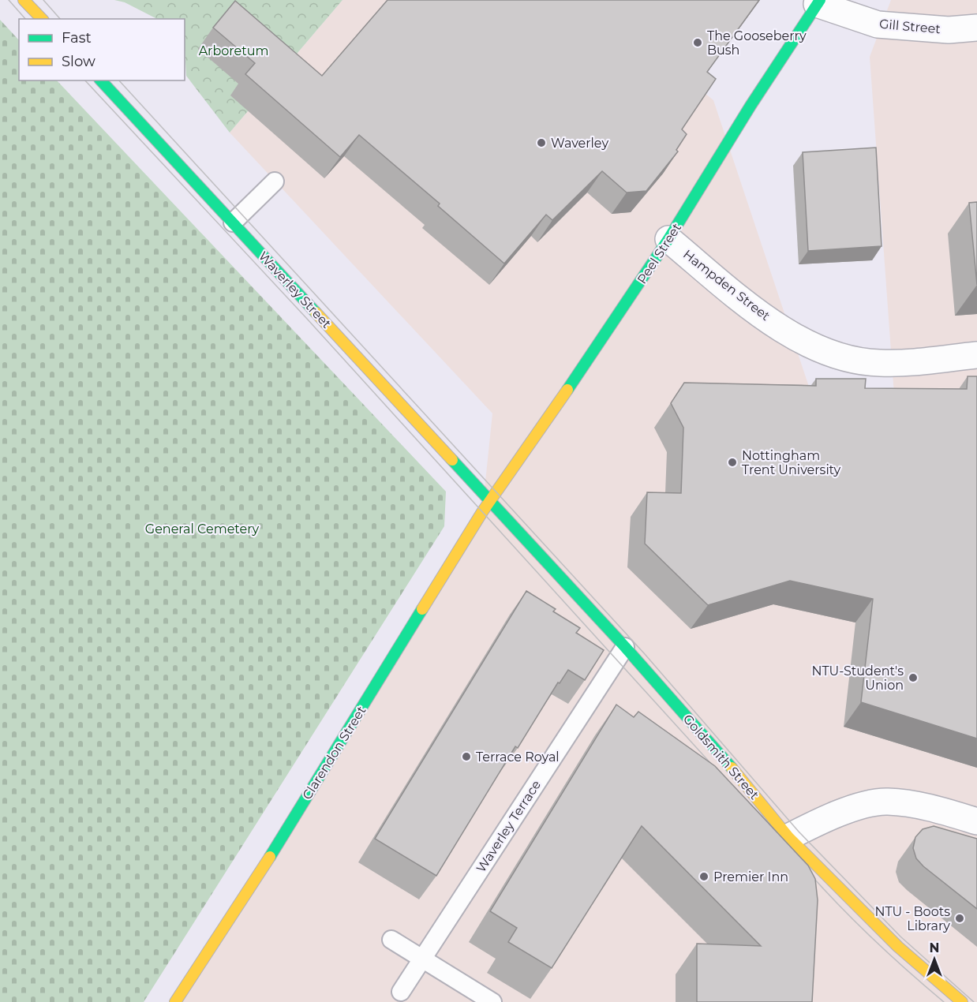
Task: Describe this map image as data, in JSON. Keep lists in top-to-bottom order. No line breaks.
{"streets":{"street":["Gill Street","Peel Street","Hampden Street","Waverley Street","Clarendon Street","Goldsmith Street"],"lane":["Waverley Terrace"]},"crossings":[["Gill Street","Peel Street"],["Peel Street","Hampden Street"],["Peel Street","Waverley Street"],["Peel Street","Clarendon Street"],["Peel Street","Goldsmith Street"],["Waverley Street","Clarendon Street"],["Waverley Street","Goldsmith Street"],["Clarendon Street","Goldsmith Street"],["Goldsmith Street","Waverley Terrace"]],"parks":["Arboretum","General Cemetery"],"places":["The Gooseberry Bush","Waverley","Nottingham Trent University","NTU-Student's Union","Terrace Royal","Premier Inn","NTU - Boots Library"],"legend":["Fast","Slow"],"north":"top"}
